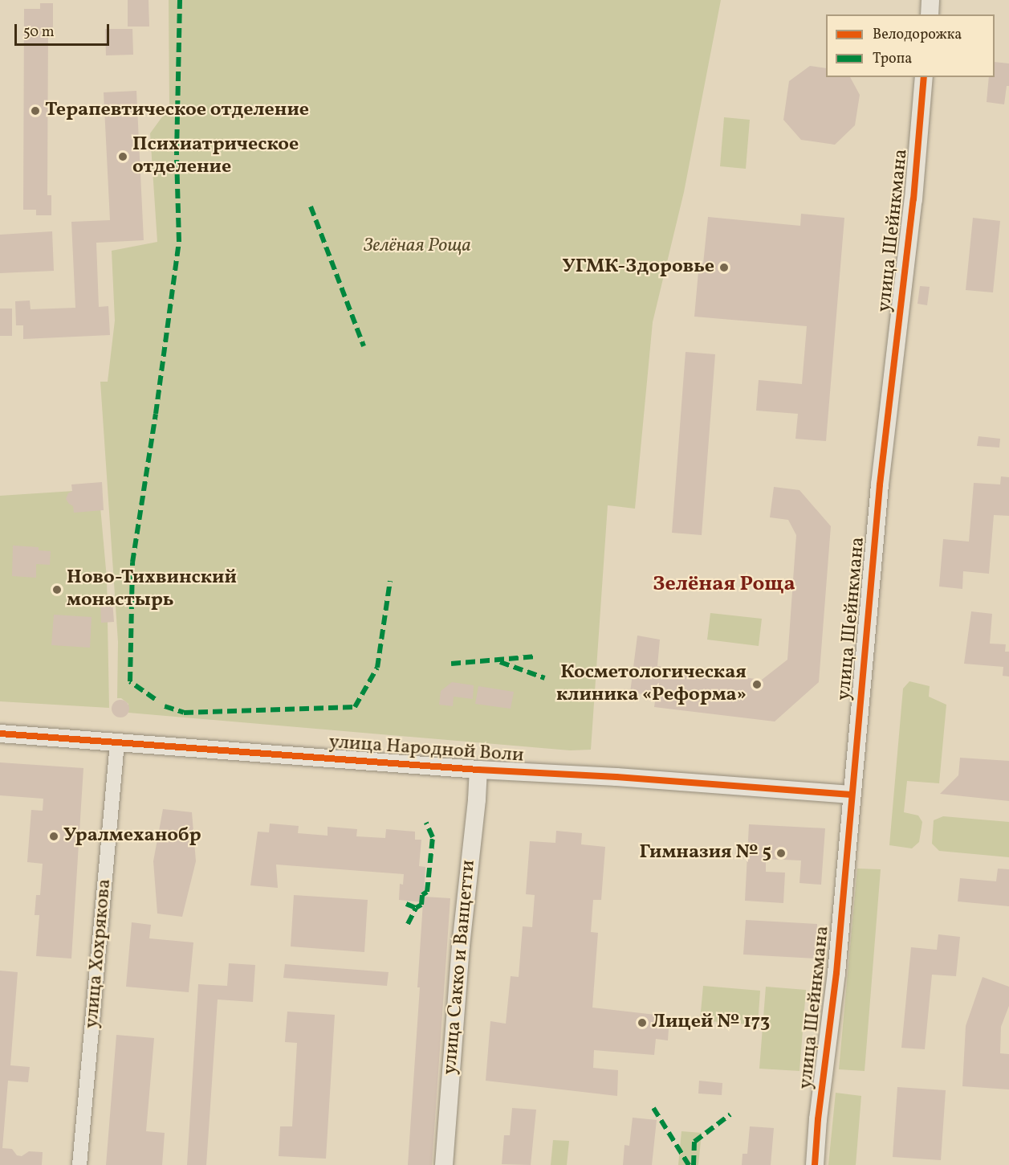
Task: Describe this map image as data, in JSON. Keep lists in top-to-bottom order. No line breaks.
{"streets":{"street":["улица Шейнкмана","улица Народной Воли","улица Хохрякова","улица Сакко и Ванцетти"]},"crossings":[["улица Шейнкмана","улица Народной Воли"],["улица Народной Воли","улица Хохрякова"],["улица Народной Воли","улица Сакко и Ванцетти"]],"districts":["Зелёная Роща"],"parks":["Зелёная Роща"],"places":["Терапевтическое отделение","Психиатрическое отделение","УГМК-Здоровье","Ново-Тихвинский монастырь","Косметологическая клиника «Реформа»","Уралмеханобр","Гимназия № 5","Лицей № 173"],"legend":["Велодорожка","Тропа"],"scale_bar":"50 m"}
